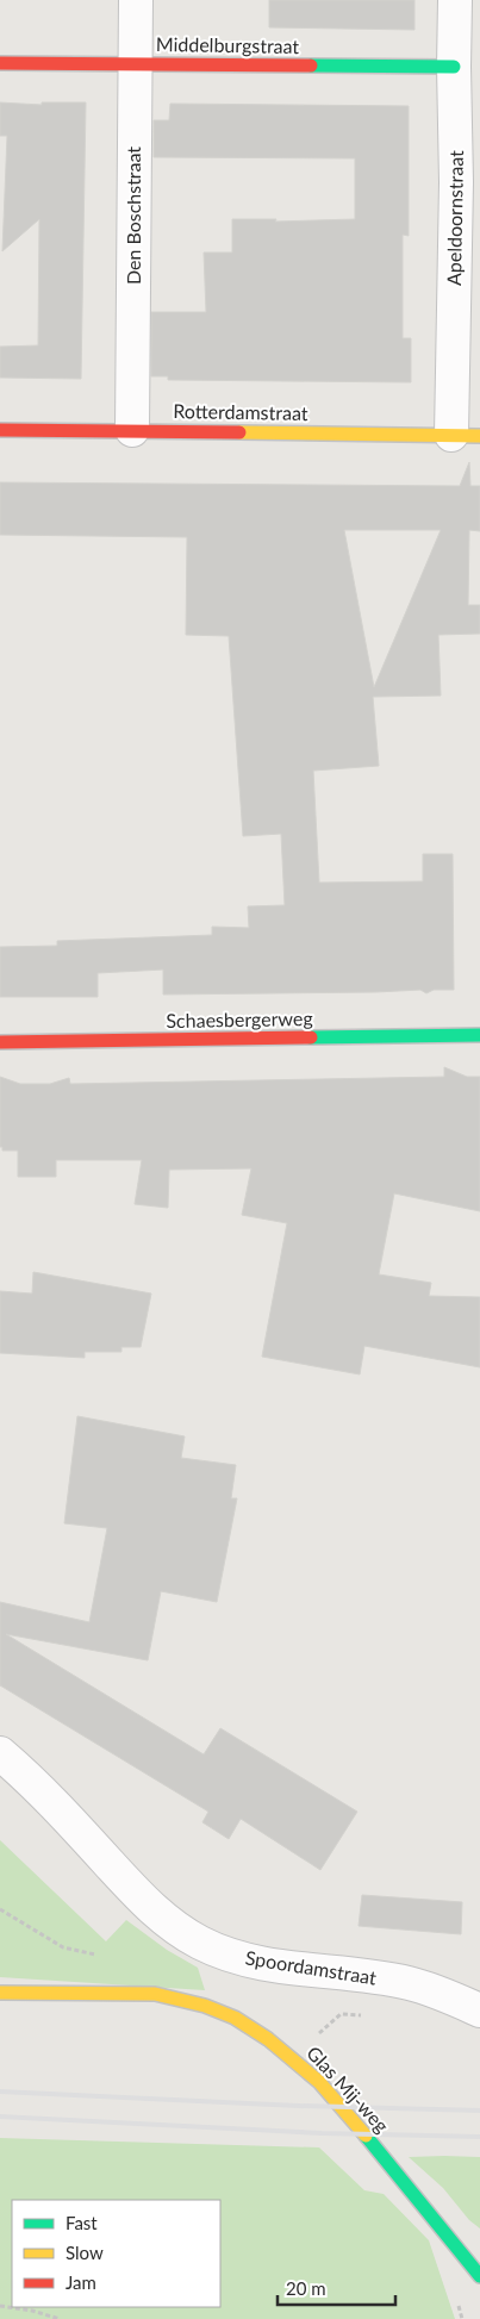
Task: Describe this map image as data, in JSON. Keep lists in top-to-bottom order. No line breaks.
{"streets":{"street":["Middelburgstraat","Den Boschstraat","Apeldoornstraat","Rotterdamstraat","Schaesbergerweg","Spoordamstraat","Glas Mij-weg"]},"crossings":[["Middelburgstraat","Den Boschstraat"],["Middelburgstraat","Apeldoornstraat"],["Den Boschstraat","Rotterdamstraat"],["Apeldoornstraat","Rotterdamstraat"]],"legend":["Fast","Slow","Jam"],"scale_bar":"20 m"}
